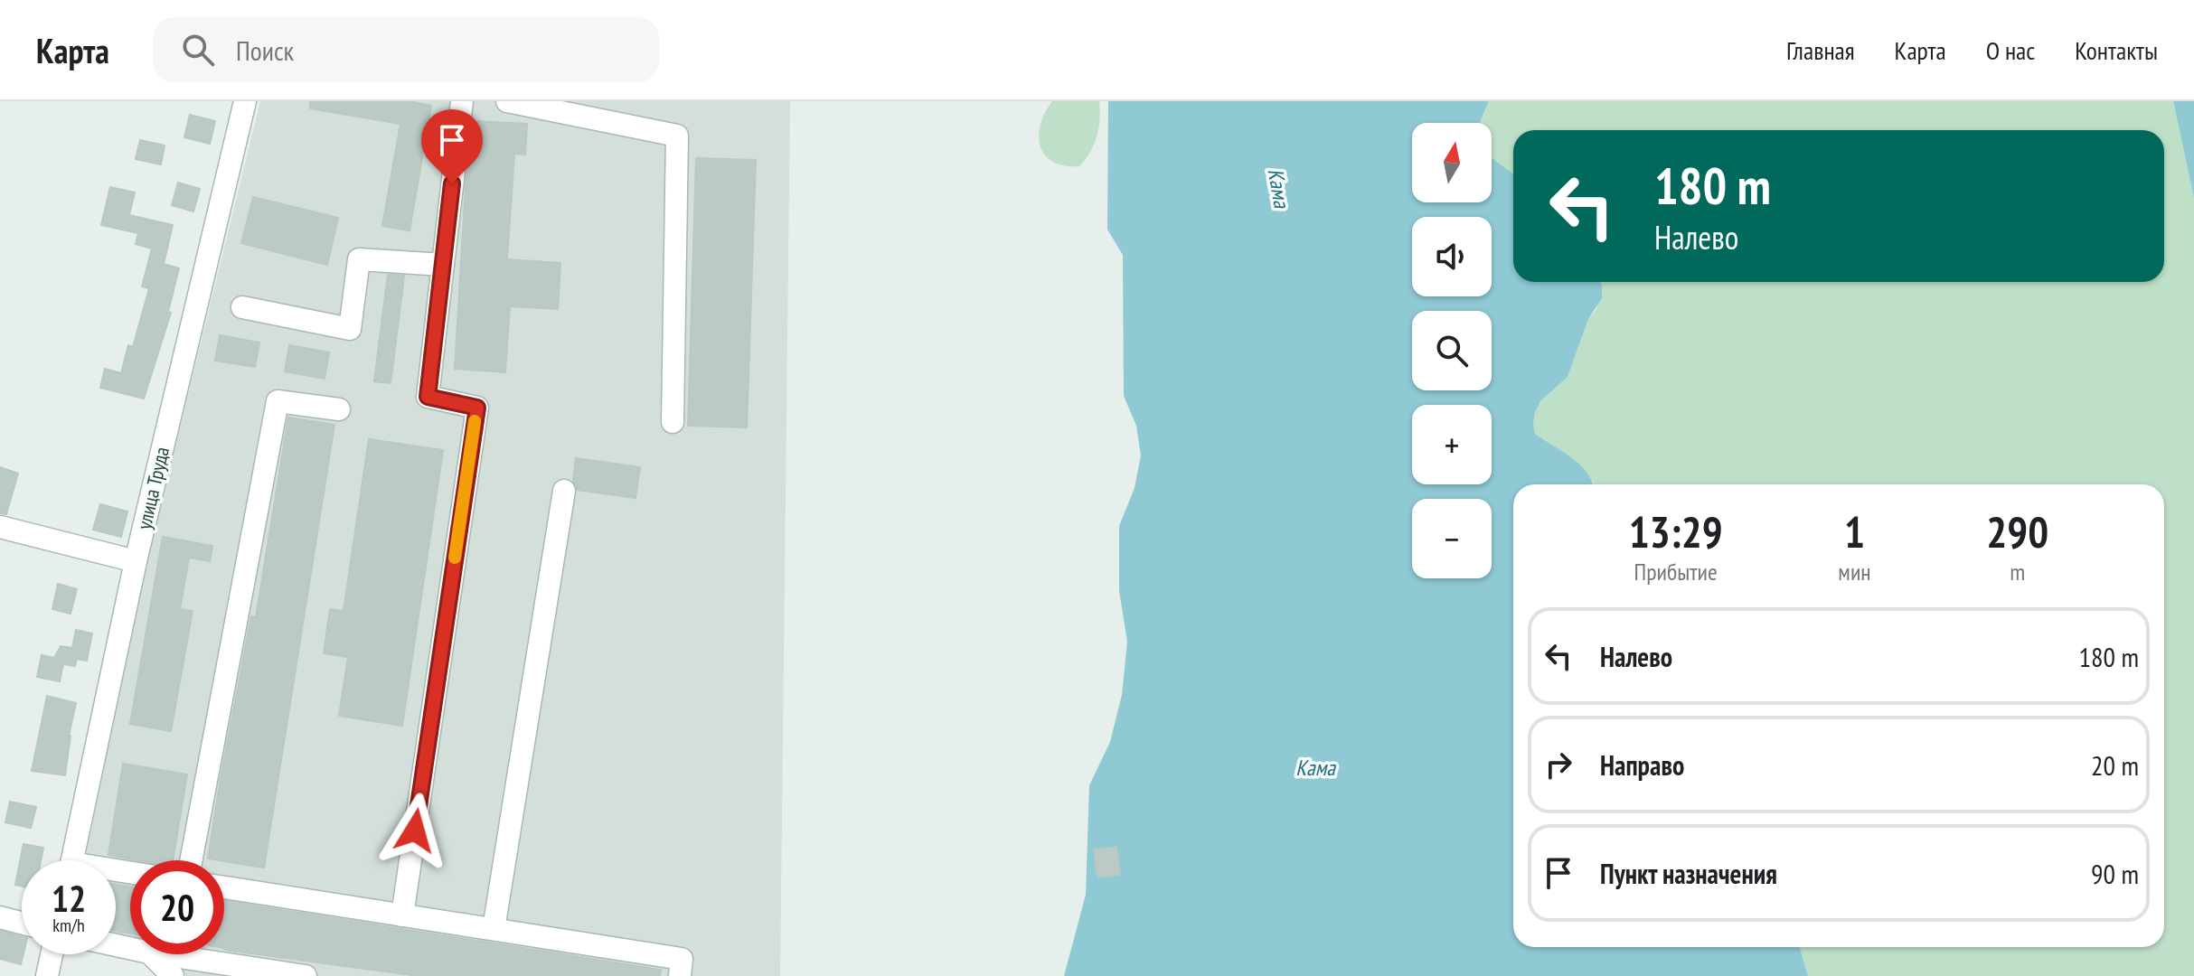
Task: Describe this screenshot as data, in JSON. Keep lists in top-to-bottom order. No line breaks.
{"streets":{"street":["улица Труда"]},"water":["Кама"],"north":"top","page":{"header":"Карта","search":"Поиск","nav":["Главная","Карта","О нас","Контакты"],"map_buttons":["+","−"],"turn":["180 m","Налево"],"eta":["13:29","Прибытие","1","мин","290","m"],"list":[{"name":"Налево","value":"180 m"},{"name":"Направо","value":"20 m"},{"name":"Пункт назначения","value":"90 m"}],"speed":"12 km/h","limit":"20"}}
